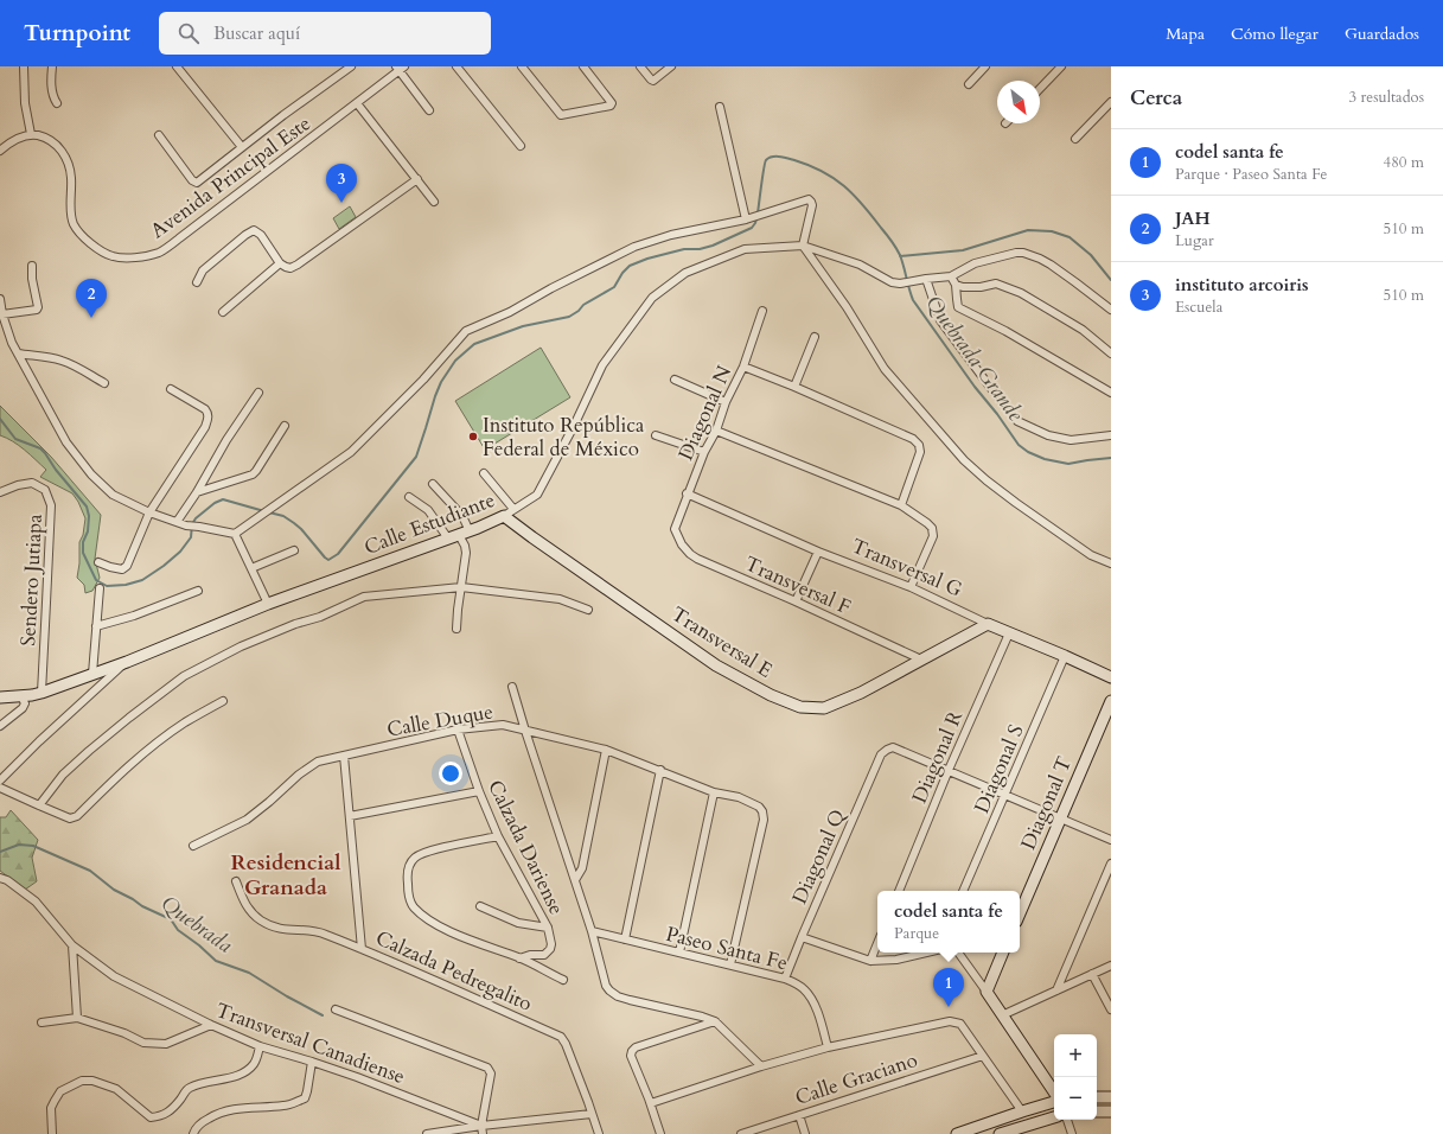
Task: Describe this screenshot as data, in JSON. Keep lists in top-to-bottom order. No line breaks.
{"streets":{"street":["Avenida Principal Este","Diagonal N","Calle Estudiante","Transversal G","Sendero Jutiapa","Transversal F","Transversal E","Calle Duque","Diagonal R","Diagonal S","Diagonal T","Calzada Dariense","Diagonal Q","Paseo Santa Fe","Calzada Pedregalito","Transversal Canadiense","Calle Graciano"]},"crossings":[["Diagonal N","Transversal G"],["Diagonal N","Transversal F"],["Calle Estudiante","Sendero Jutiapa"],["Calle Estudiante","Transversal E"],["Transversal G","Transversal E"],["Transversal G","Diagonal R"],["Transversal G","Diagonal S"],["Transversal F","Transversal E"],["Calle Duque","Calzada Dariense"],["Calle Duque","Paseo Santa Fe"],["Calle Duque","Calzada Pedregalito"],["Diagonal R","Diagonal Q"],["Diagonal Q","Paseo Santa Fe"]],"districts":["Residencial Granada"],"water":["Quebrada Grande","Quebrada"],"places":["Instituto República Federal de México"],"north":"bottom right","page":{"header":"Turnpoint","search":"Buscar aquí","nav":["Mapa","Cómo llegar","Guardados"],"heading":["Cerca","3 resultados"],"list":[{"mark":"1","name":"codel santa fe","note":"Parque · Paseo Santa Fe","value":"480 m"},{"mark":"2","name":"JAH","note":"Lugar","value":"510 m"},{"mark":"3","name":"instituto arcoiris","note":"Escuela","value":"510 m"}],"pins":["3","2","1"],"popup":["codel santa fe","Parque"],"map_buttons":["+","−"]}}
